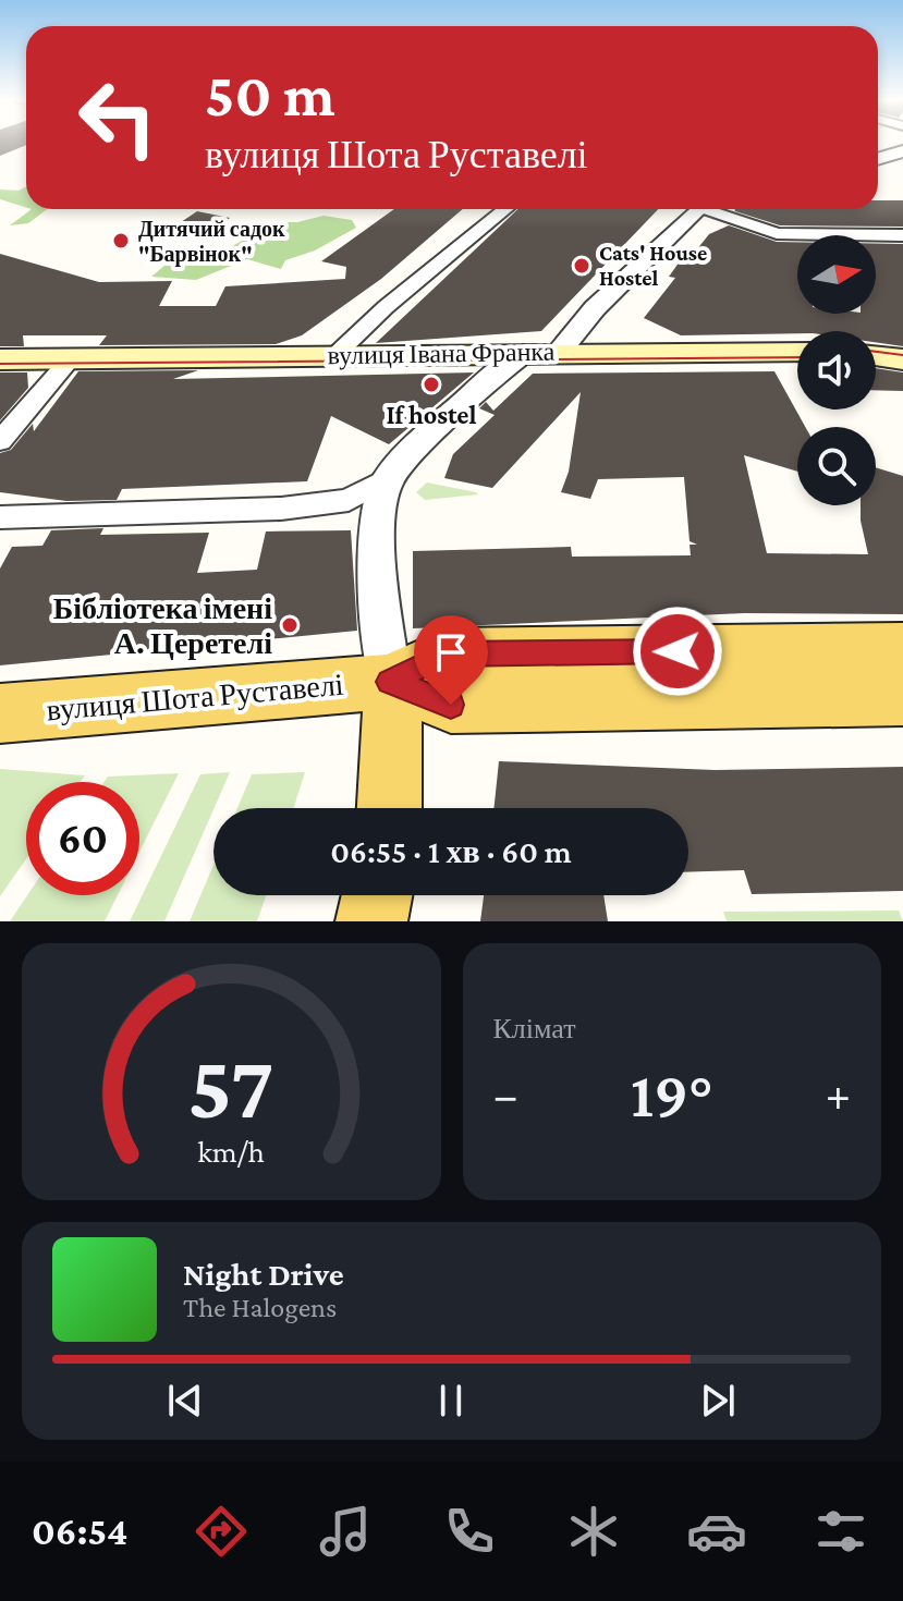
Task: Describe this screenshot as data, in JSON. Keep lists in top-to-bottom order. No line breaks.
{"streets":{"main road":["вулиця Івана Франка","вулиця Шота Руставелі"]},"places":["Дитячий садок \"Барвінок\"","Cats' House Hostel","If hostel","Бібліотека імені А. Церетелі"],"north":"right","page":{"turn":["50 m","вулиця Шота Руставелі"],"limit":"60","trip":"06:55 · 1 хв · 60 m","tile":"Клімат","heat":["−","19°","+"],"song":["Night Drive","The Halogens"],"tabs":"06:54","gauge":["57","km/h"]}}
